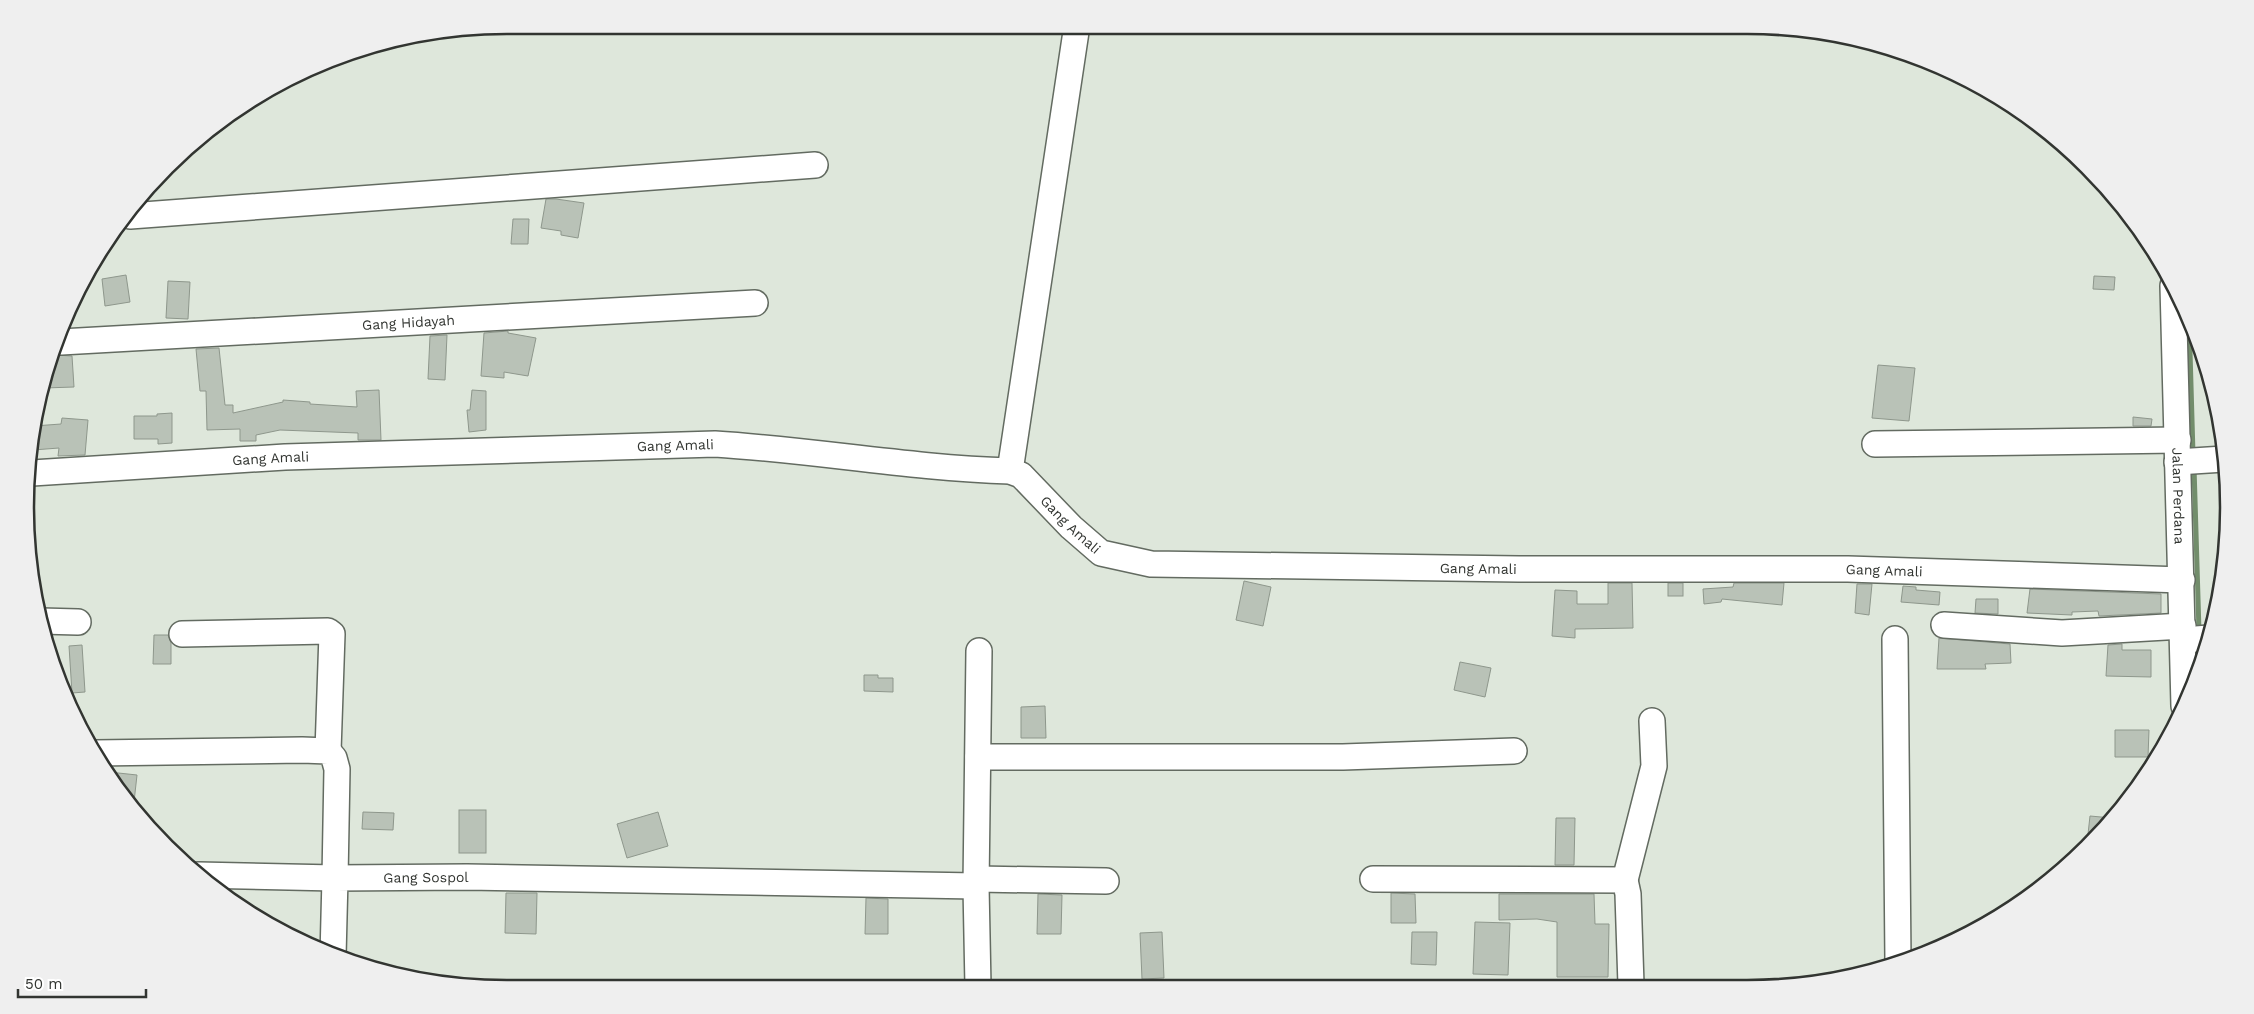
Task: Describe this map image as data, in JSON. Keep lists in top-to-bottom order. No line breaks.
{"streets":{"street":["Gang Hidayah","Gang Amali","Jalan Perdana","Gang Sospol"]},"crossings":[["Gang Amali","Jalan Perdana"]],"scale_bar":"50 m"}
